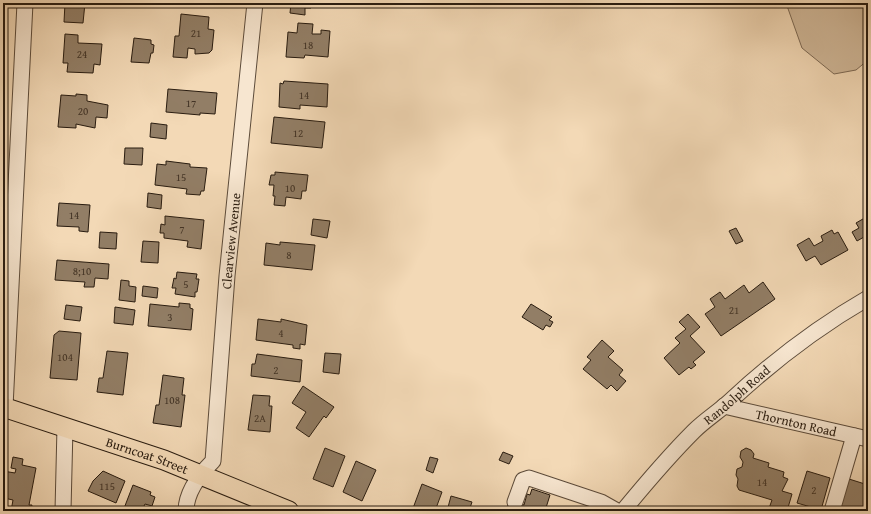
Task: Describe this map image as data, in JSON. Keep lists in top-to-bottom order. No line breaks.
{"streets":{"main road":["Burncoat Street"],"street":["Clearview Avenue","Randolph Road","Thornton Road"]},"crossings":[["Clearview Avenue","Burncoat Street"],["Randolph Road","Thornton Road"]],"house_numbers":["21","18","24","14","17","20","12","15","10","14","7","8","8;10","5","21","3","4","104","2","108","2A","14","115","2"]}
